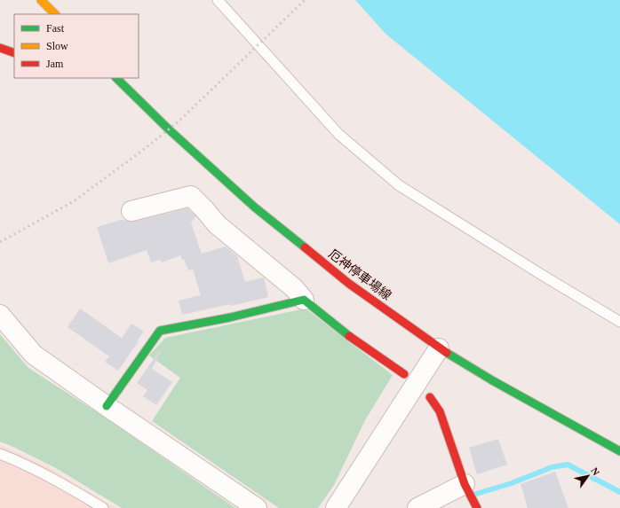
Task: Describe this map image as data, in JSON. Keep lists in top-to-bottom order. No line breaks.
{"streets":{"main road":["厄神停車場線"]},"legend":["Fast","Slow","Jam"],"north":"top right"}
